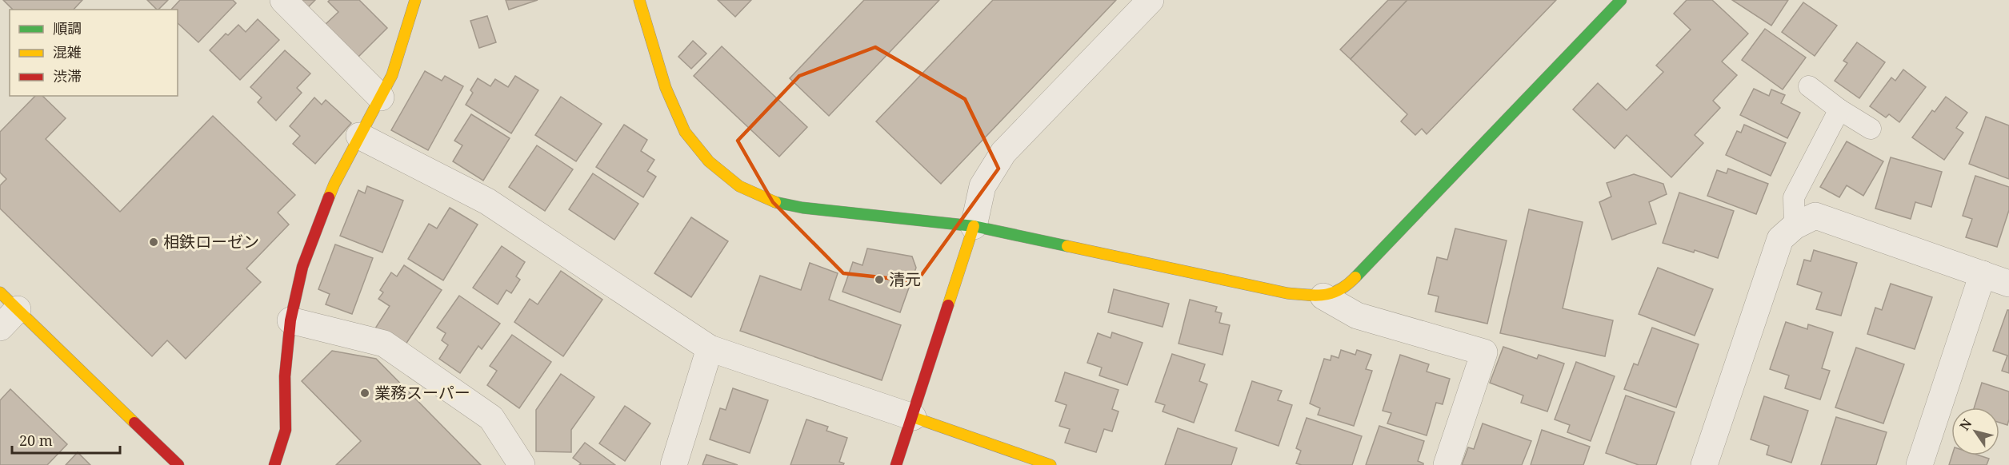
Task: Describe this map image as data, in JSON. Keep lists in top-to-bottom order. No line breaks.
{"places":["相鉄ローゼン","清元","業務スーパー"],"legend":["順調","混雑","渋滞"],"scale_bar":"20 m","north":"top left"}
